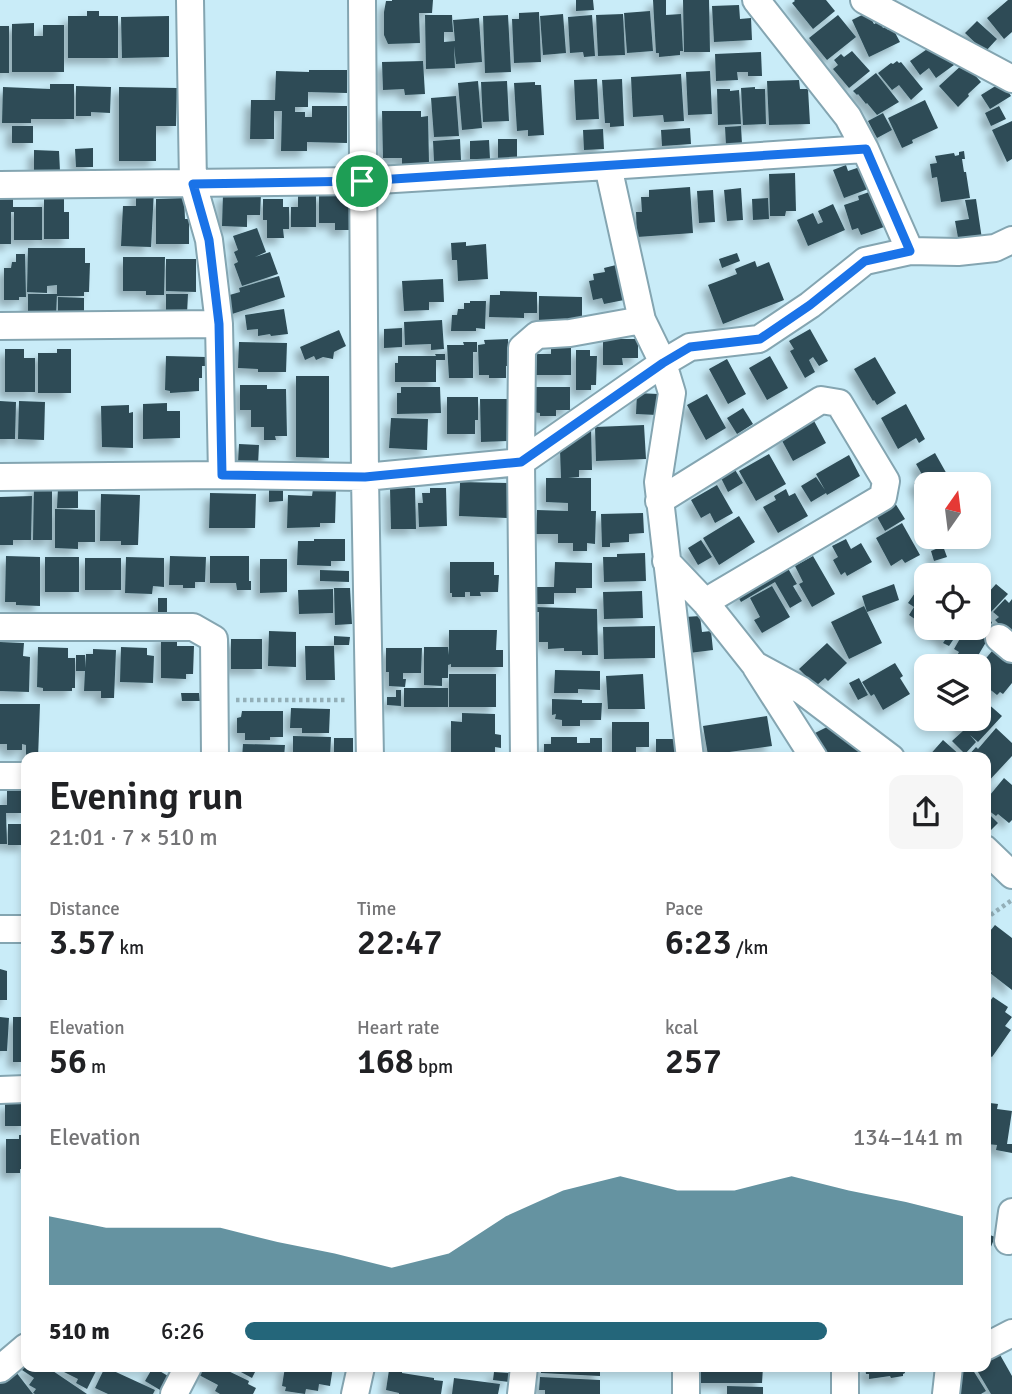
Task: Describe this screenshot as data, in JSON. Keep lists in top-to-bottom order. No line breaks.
{"north":"top","page":{"heading":["Evening run","21:01 · 7 × 510 m"],"stats":[["Distance","3.57 km"],["Time","22:47"],["Pace","6:23 /km"],["Elevation","56 m"],["Heart rate","168 bpm"],["kcal","257"]],"chart":["Elevation","134–141 m"],"list":[{"name":"510 m","note":"6:26"}]}}
